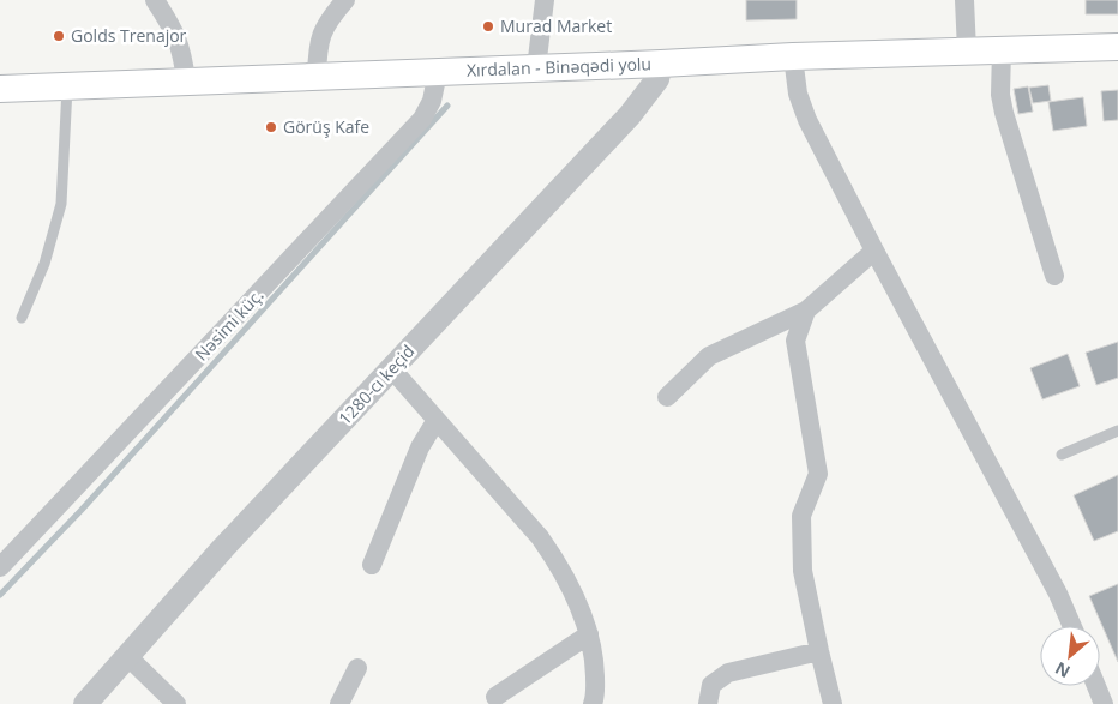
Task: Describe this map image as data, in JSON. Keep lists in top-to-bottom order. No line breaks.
{"streets":{"main road":["Xırdalan - Binəqədi yolu"],"street":["Nəsimi küç.","1280-cı keçid"]},"crossings":[["Xırdalan - Binəqədi yolu","Nəsimi küç."],["Xırdalan - Binəqədi yolu","1280-cı keçid"]],"places":["Murad Market","Golds Trenajor","Görüş Kafe"],"north":"bottom left"}
